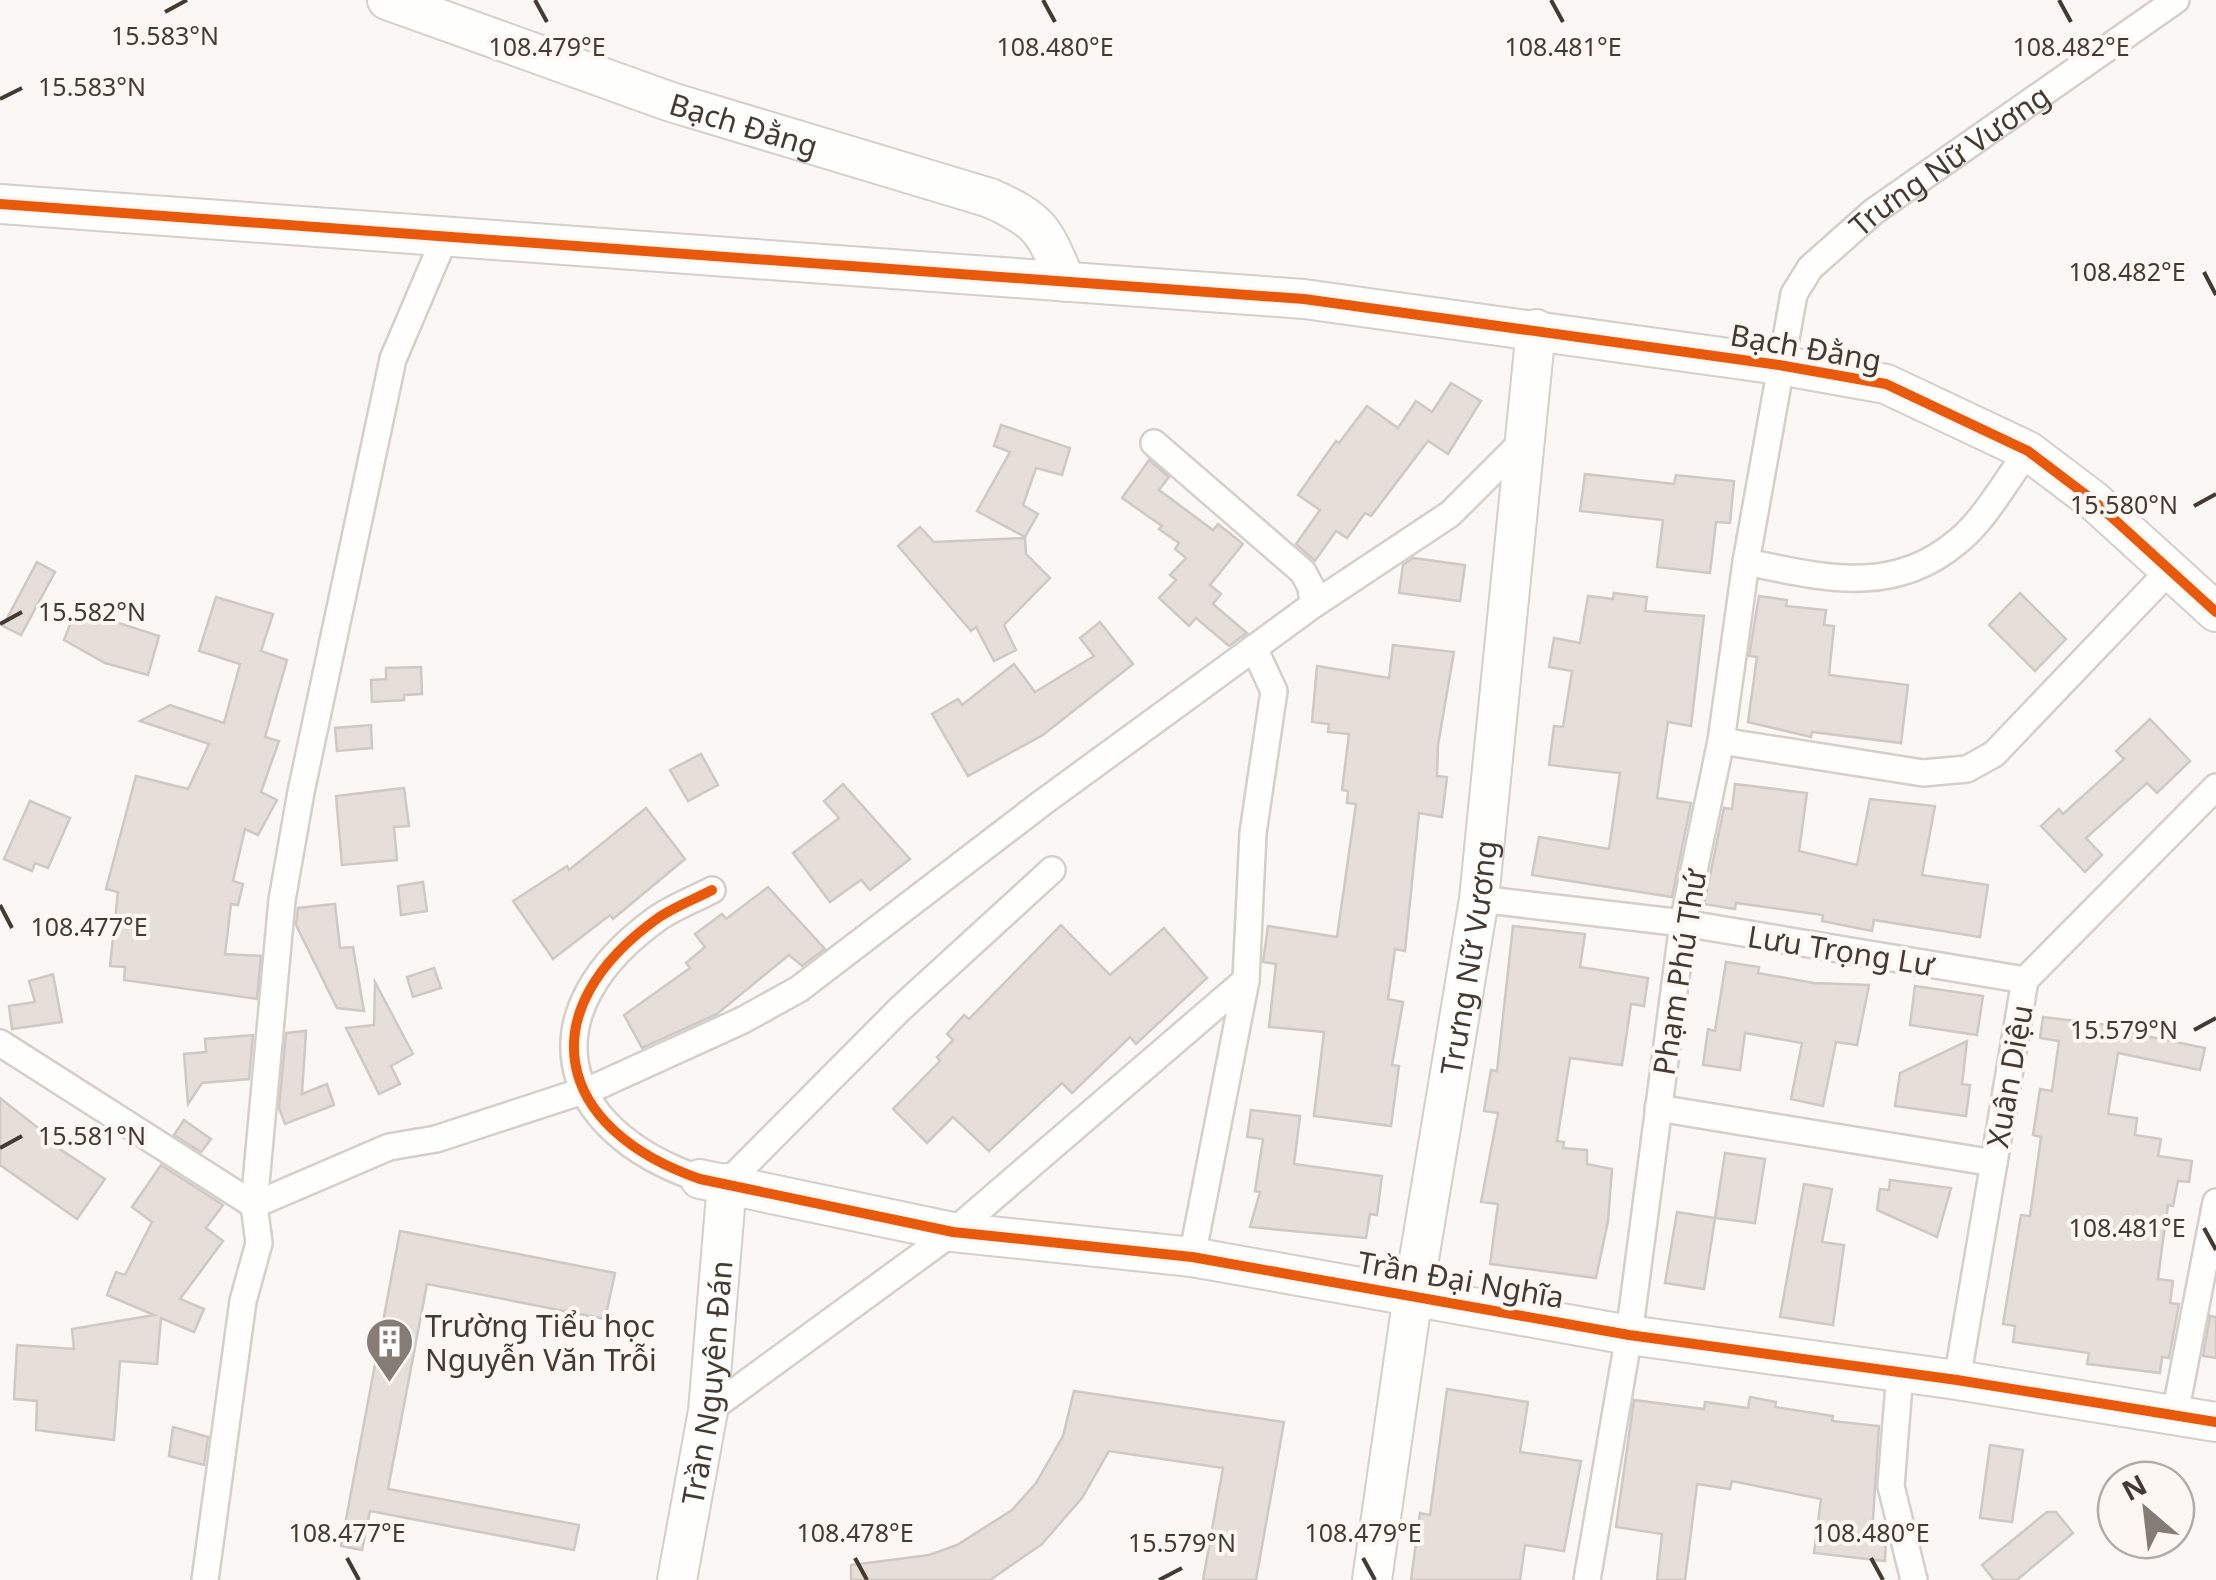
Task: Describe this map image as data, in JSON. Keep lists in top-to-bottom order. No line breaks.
{"streets":{"street":["Bạch Đằng","Trưng Nữ Vương","Lưu Trọng Lư","Phạm Phú Thứ","Xuân Diệu","Trần Đại Nghĩa","Trần Nguyên Đán"]},"crossings":[["Bạch Đằng","Trưng Nữ Vương"],["Bạch Đằng","Phạm Phú Thứ"],["Trưng Nữ Vương","Lưu Trọng Lư"],["Trưng Nữ Vương","Phạm Phú Thứ"],["Trưng Nữ Vương","Trần Đại Nghĩa"],["Lưu Trọng Lư","Phạm Phú Thứ"],["Lưu Trọng Lư","Xuân Diệu"],["Phạm Phú Thứ","Trần Đại Nghĩa"],["Xuân Diệu","Trần Đại Nghĩa"],["Trần Đại Nghĩa","Trần Nguyên Đán"]],"places":{"building":["Trường Tiểu học Nguyễn Văn Trỗi"]},"north":"top left","coordinates":["15.583°N","108.479°E","108.480°E","108.481°E","108.482°E","15.580°N","15.582°N","108.477°E","15.579°N","15.581°N","108.478°E"]}
